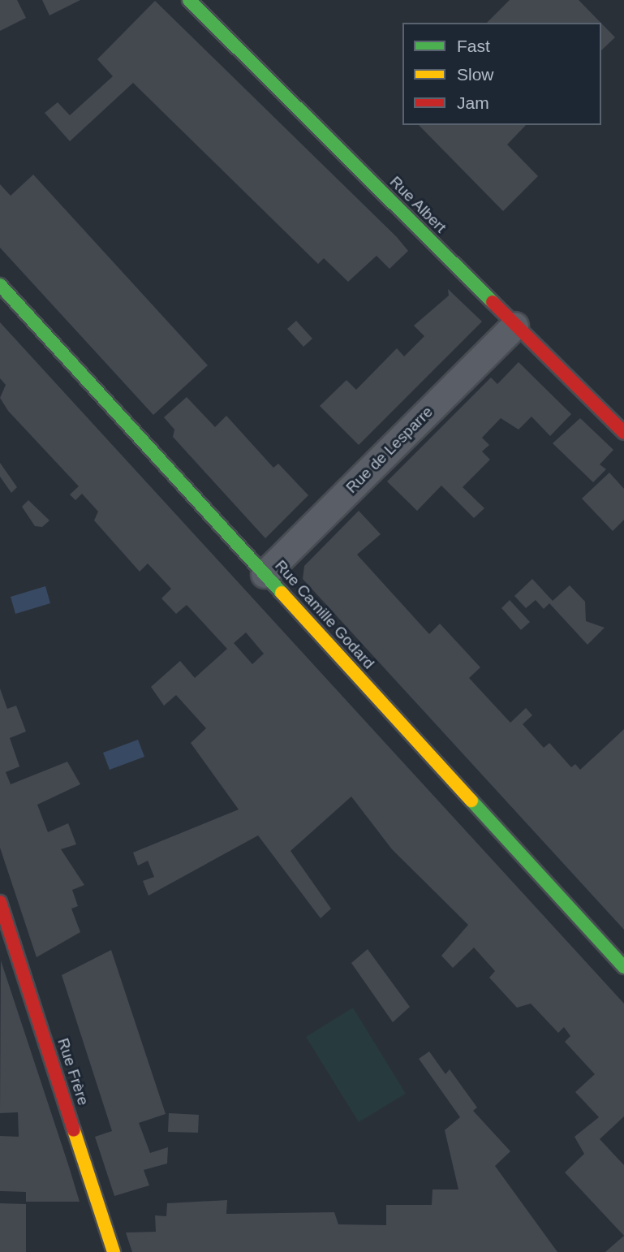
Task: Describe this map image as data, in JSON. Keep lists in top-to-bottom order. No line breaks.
{"streets":{"street":["Rue Albert","Rue de Lesparre","Rue Camille Godard","Rue Frère"]},"crossings":[["Rue Albert","Rue de Lesparre"],["Rue de Lesparre","Rue Camille Godard"]],"legend":["Fast","Slow","Jam"]}
